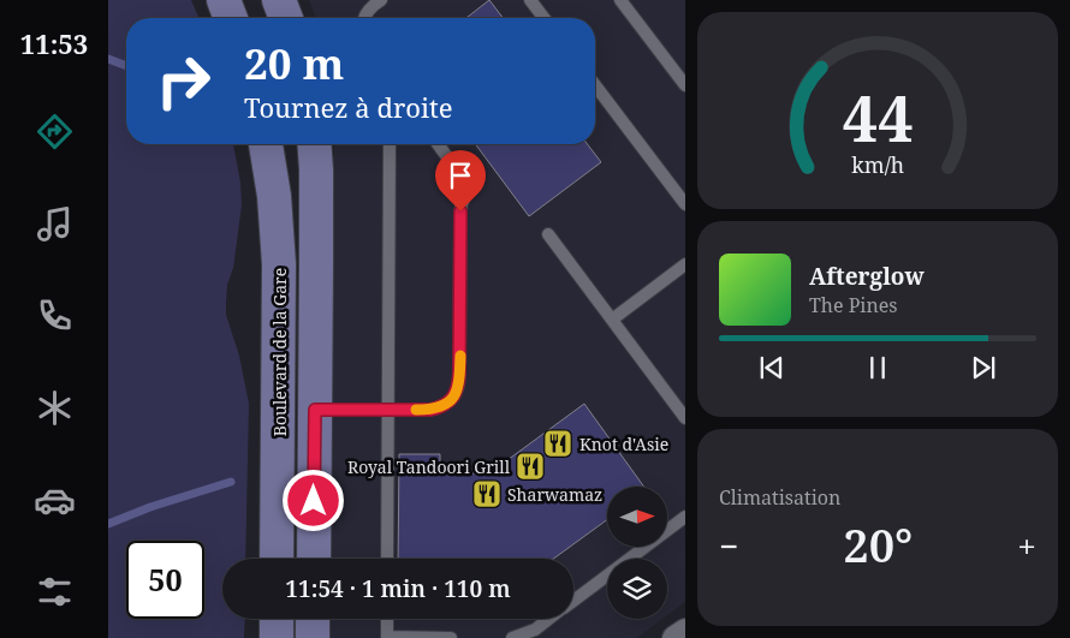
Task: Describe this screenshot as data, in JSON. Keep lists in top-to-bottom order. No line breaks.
{"streets":{"main road":["Boulevard de la Gare"]},"places":{"restaurant":["Knot d'Asie","Royal Tandoori Grill","Sharwamaz"]},"north":"right","page":{"tabs":"11:53","turn":["20 m","Tournez à droite"],"song":["Afterglow","The Pines"],"tile":"Climatisation","heat":["−","20°","+"],"limit":"50","trip":"11:54 · 1 min · 110 m","gauge":["44","km/h"]}}
